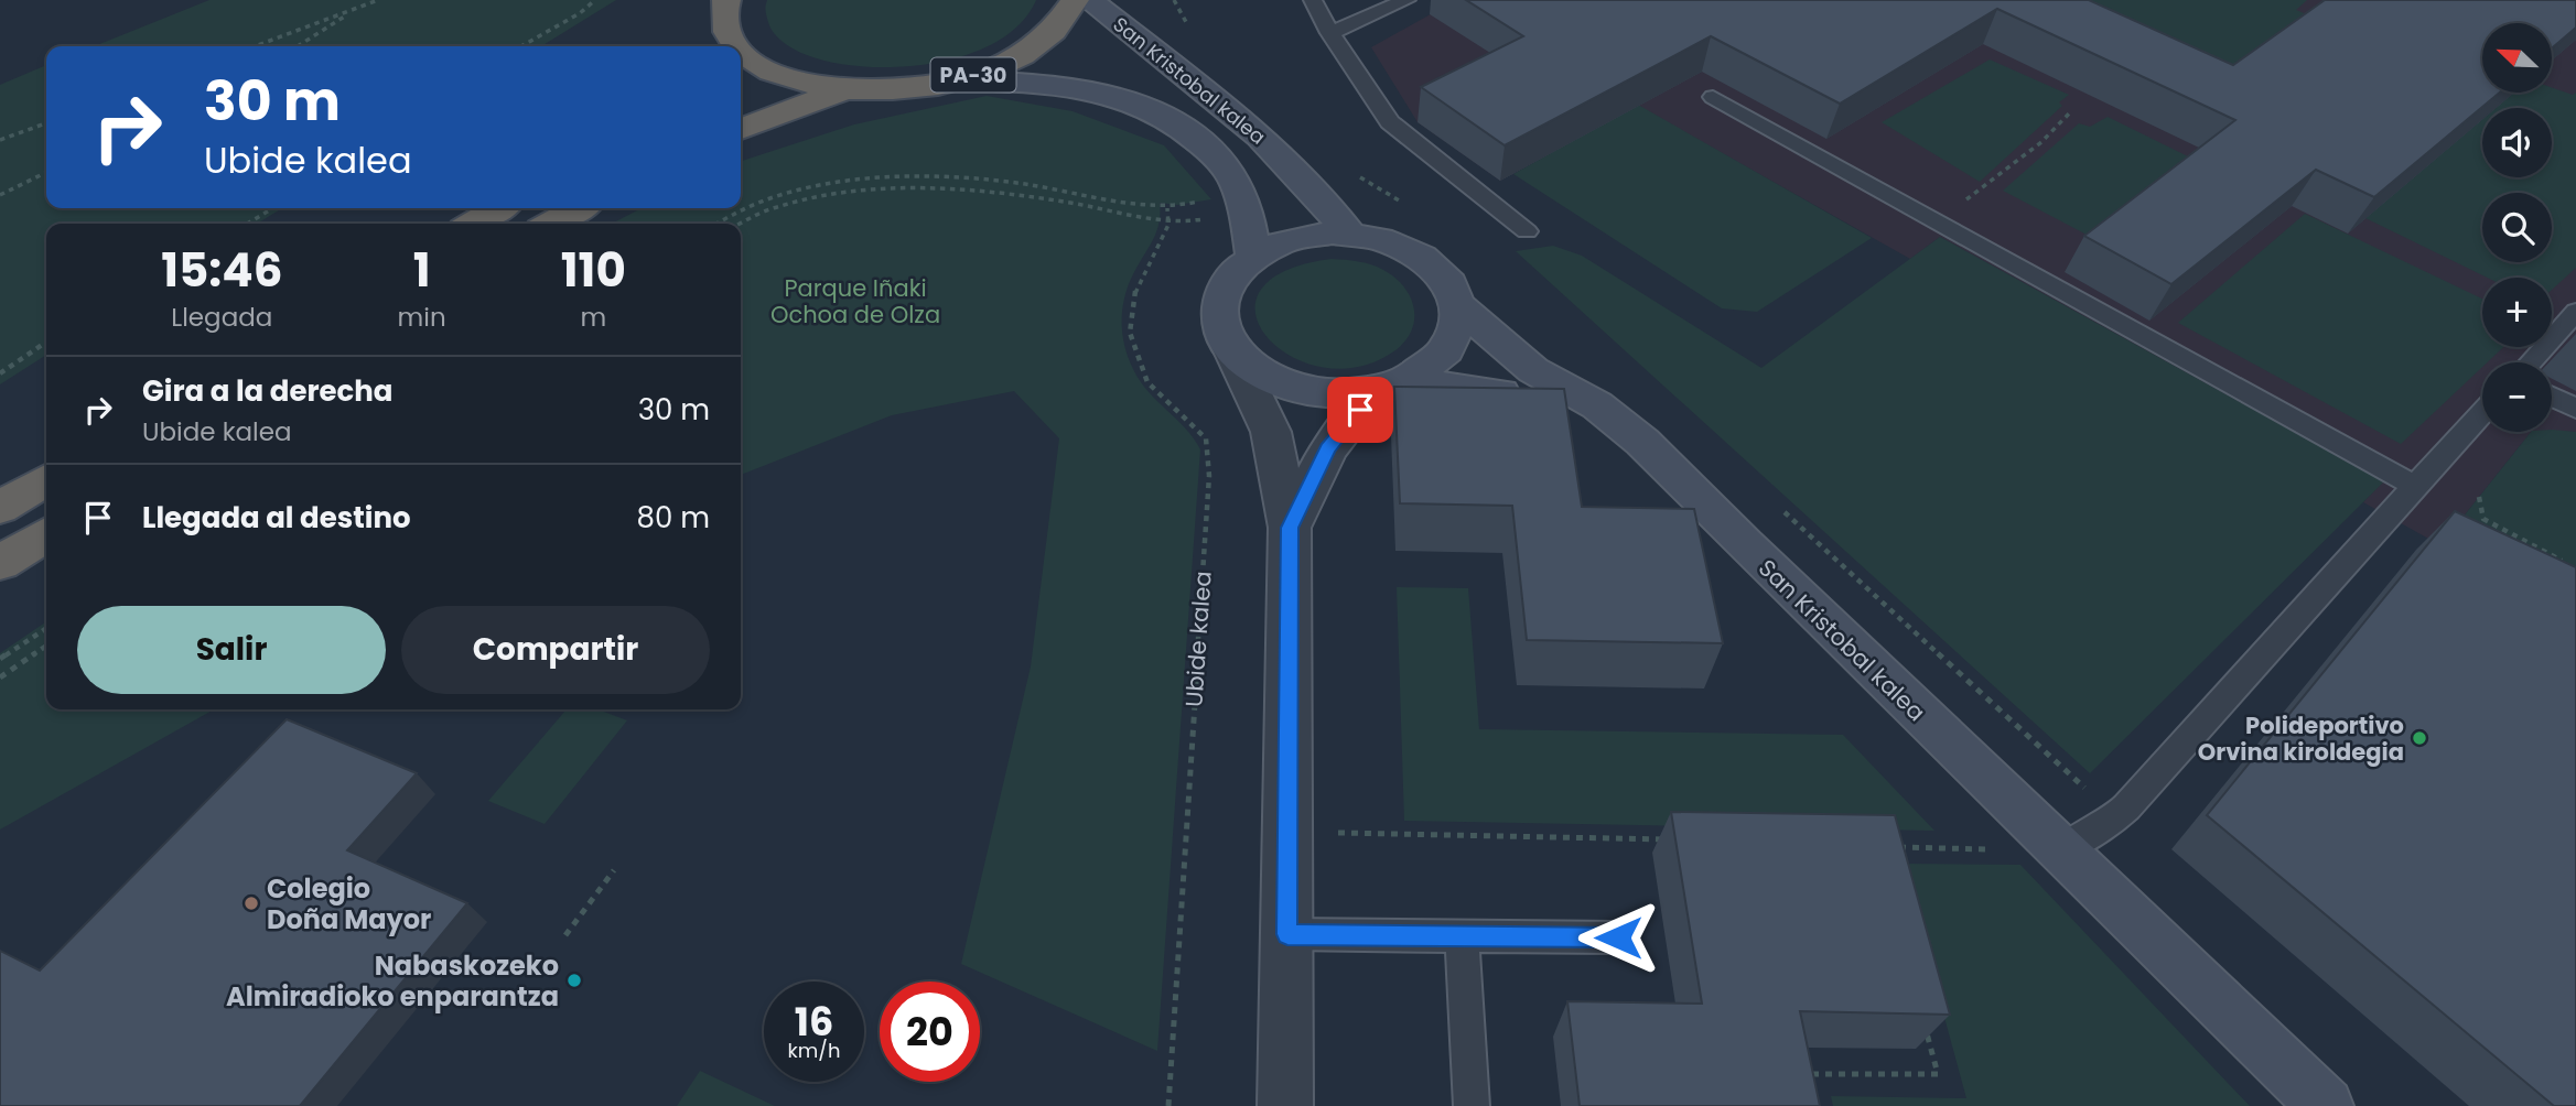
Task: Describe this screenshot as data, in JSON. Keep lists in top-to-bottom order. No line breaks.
{"streets":{"highway":["PA-30"],"main road":["San Kristobal kalea"],"path":["Ubide kalea"]},"crossings":[["PA-30","San Kristobal kalea"]],"parks":["Parque Iñaki Ochoa de Olza"],"places":["Polideportivo Orvina kiroldegia","Colegio Doña Mayor","Nabaskozeko Almiradioko enparantza"],"north":"top left","page":{"map_buttons":["+","−"],"turn":["30 m","Ubide kalea"],"eta":["15:46","Llegada","1","min","110","m"],"list":[{"name":"Gira a la derecha","note":"Ubide kalea","value":"30 m"},{"name":"Llegada al destino","value":"80 m"}],"buttons":["Salir","Compartir"],"speed":"16 km/h","limit":"20"}}
